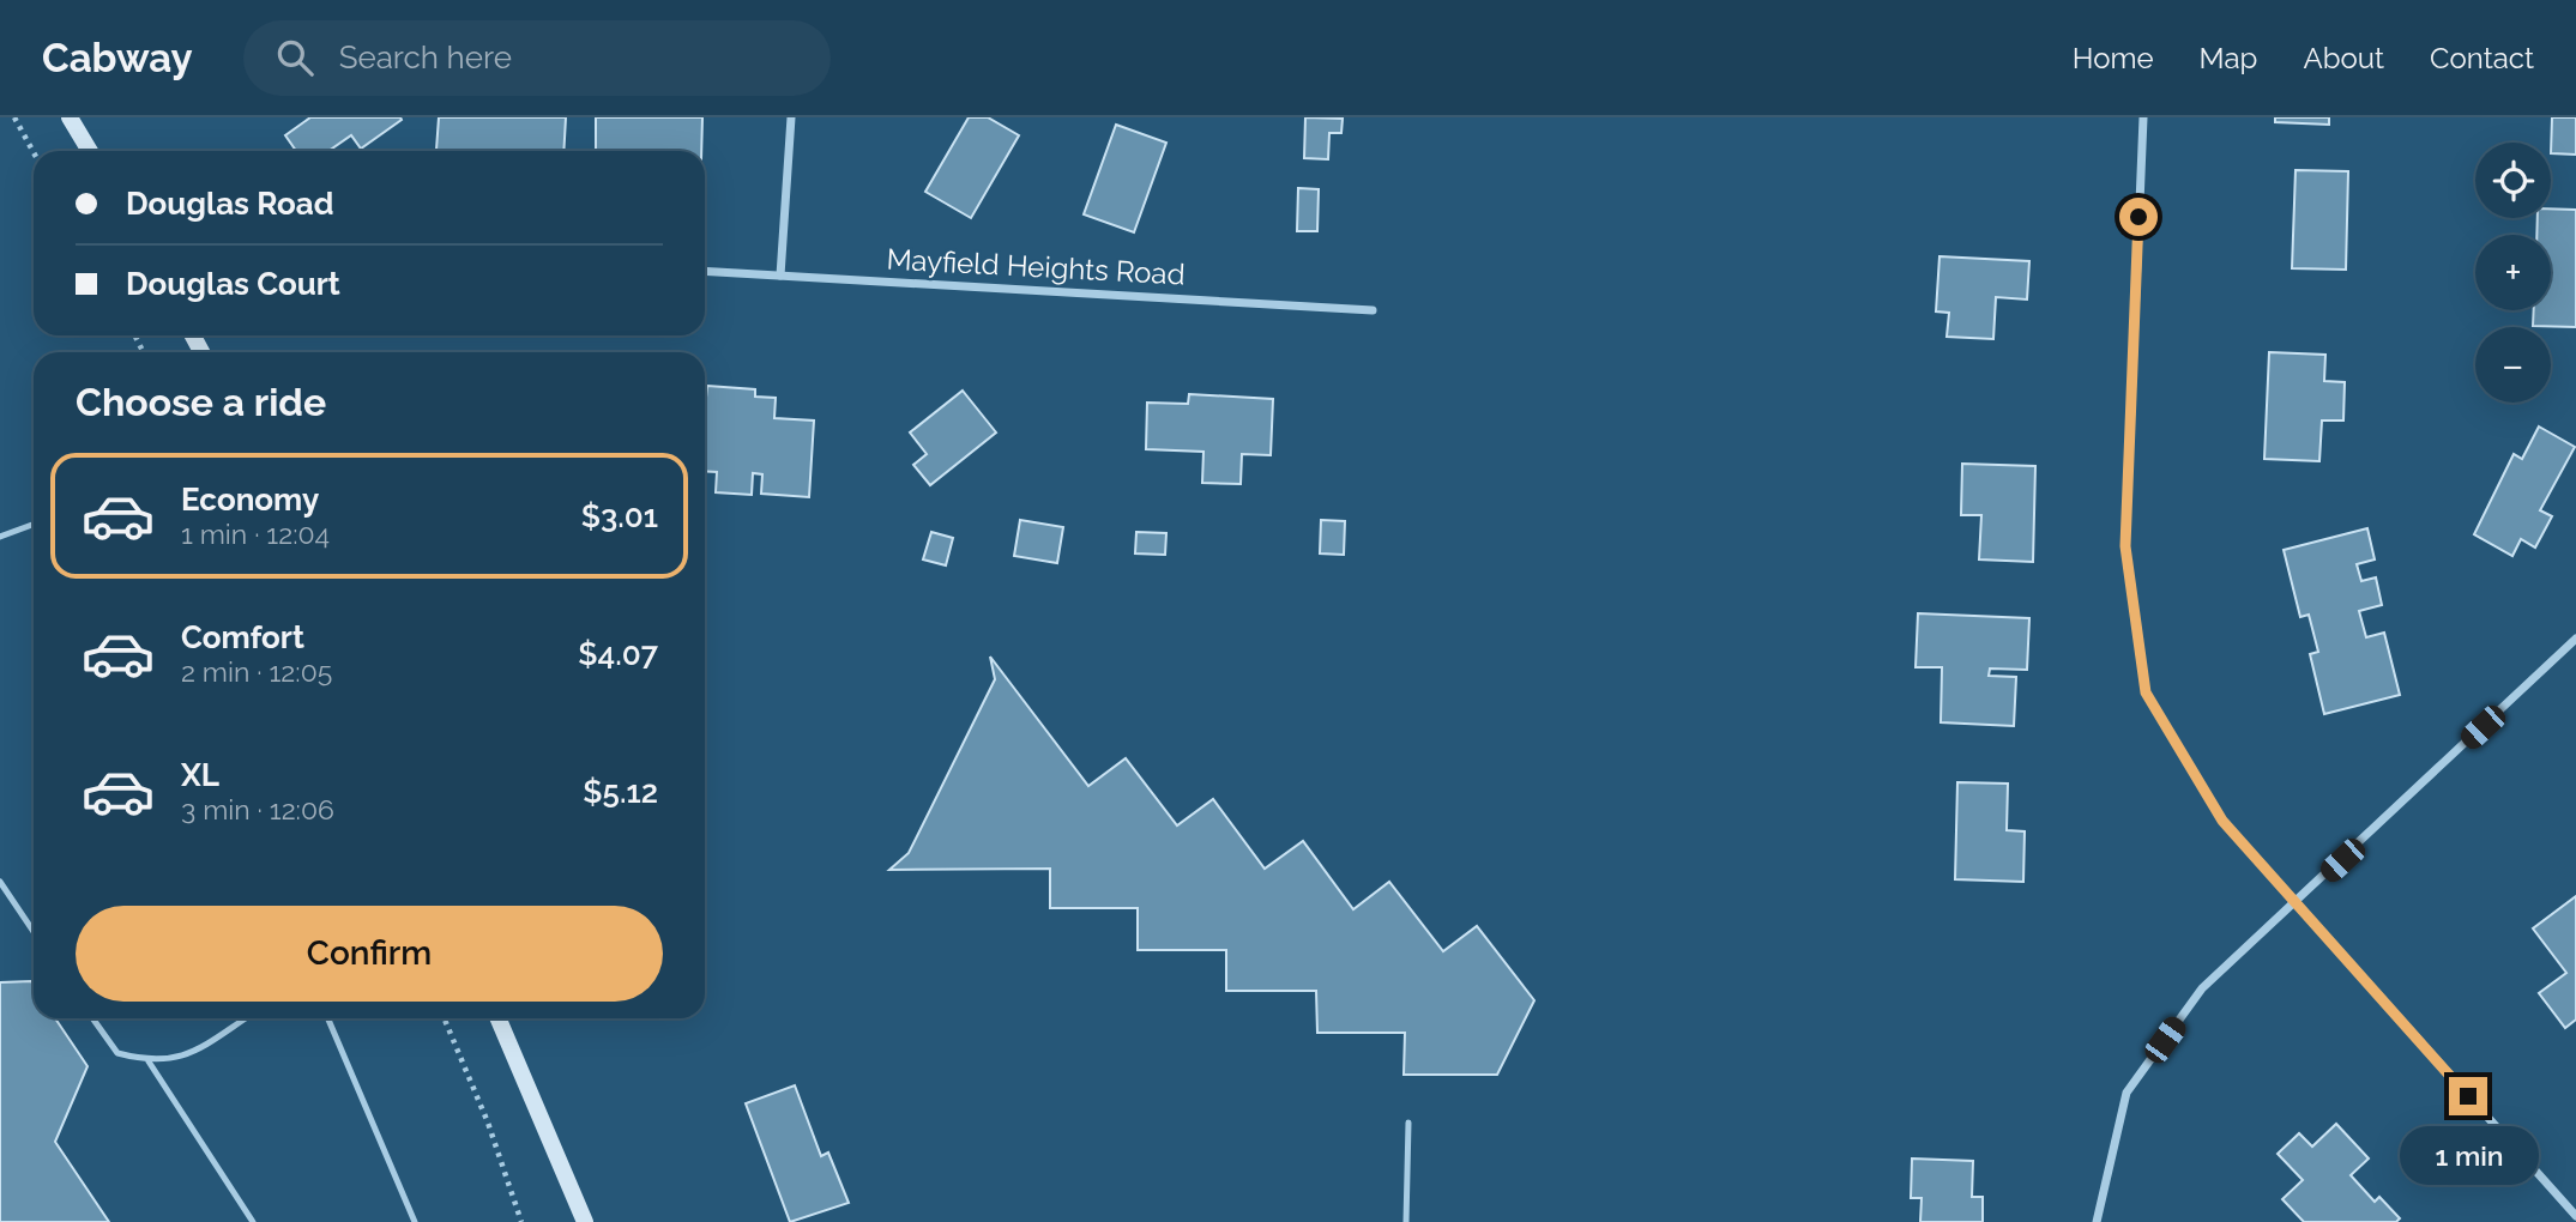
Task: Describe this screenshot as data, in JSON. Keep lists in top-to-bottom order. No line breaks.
{"streets":{"street":["Mayfield Heights Road"]},"page":{"header":"Cabway","search":"Search here","nav":["Home","Map","About","Contact"],"map_buttons":["+","−"],"banner":["Douglas Road","Douglas Court"],"heading":"Choose a ride","list":[{"name":"Economy","note":"1 min · 12:04","value":"$3.01"},{"name":"Comfort","note":"2 min · 12:05","value":"$4.07"},{"name":"XL","note":"3 min · 12:06","value":"$5.12"}],"buttons":"Confirm","bubble":"1 min"}}
